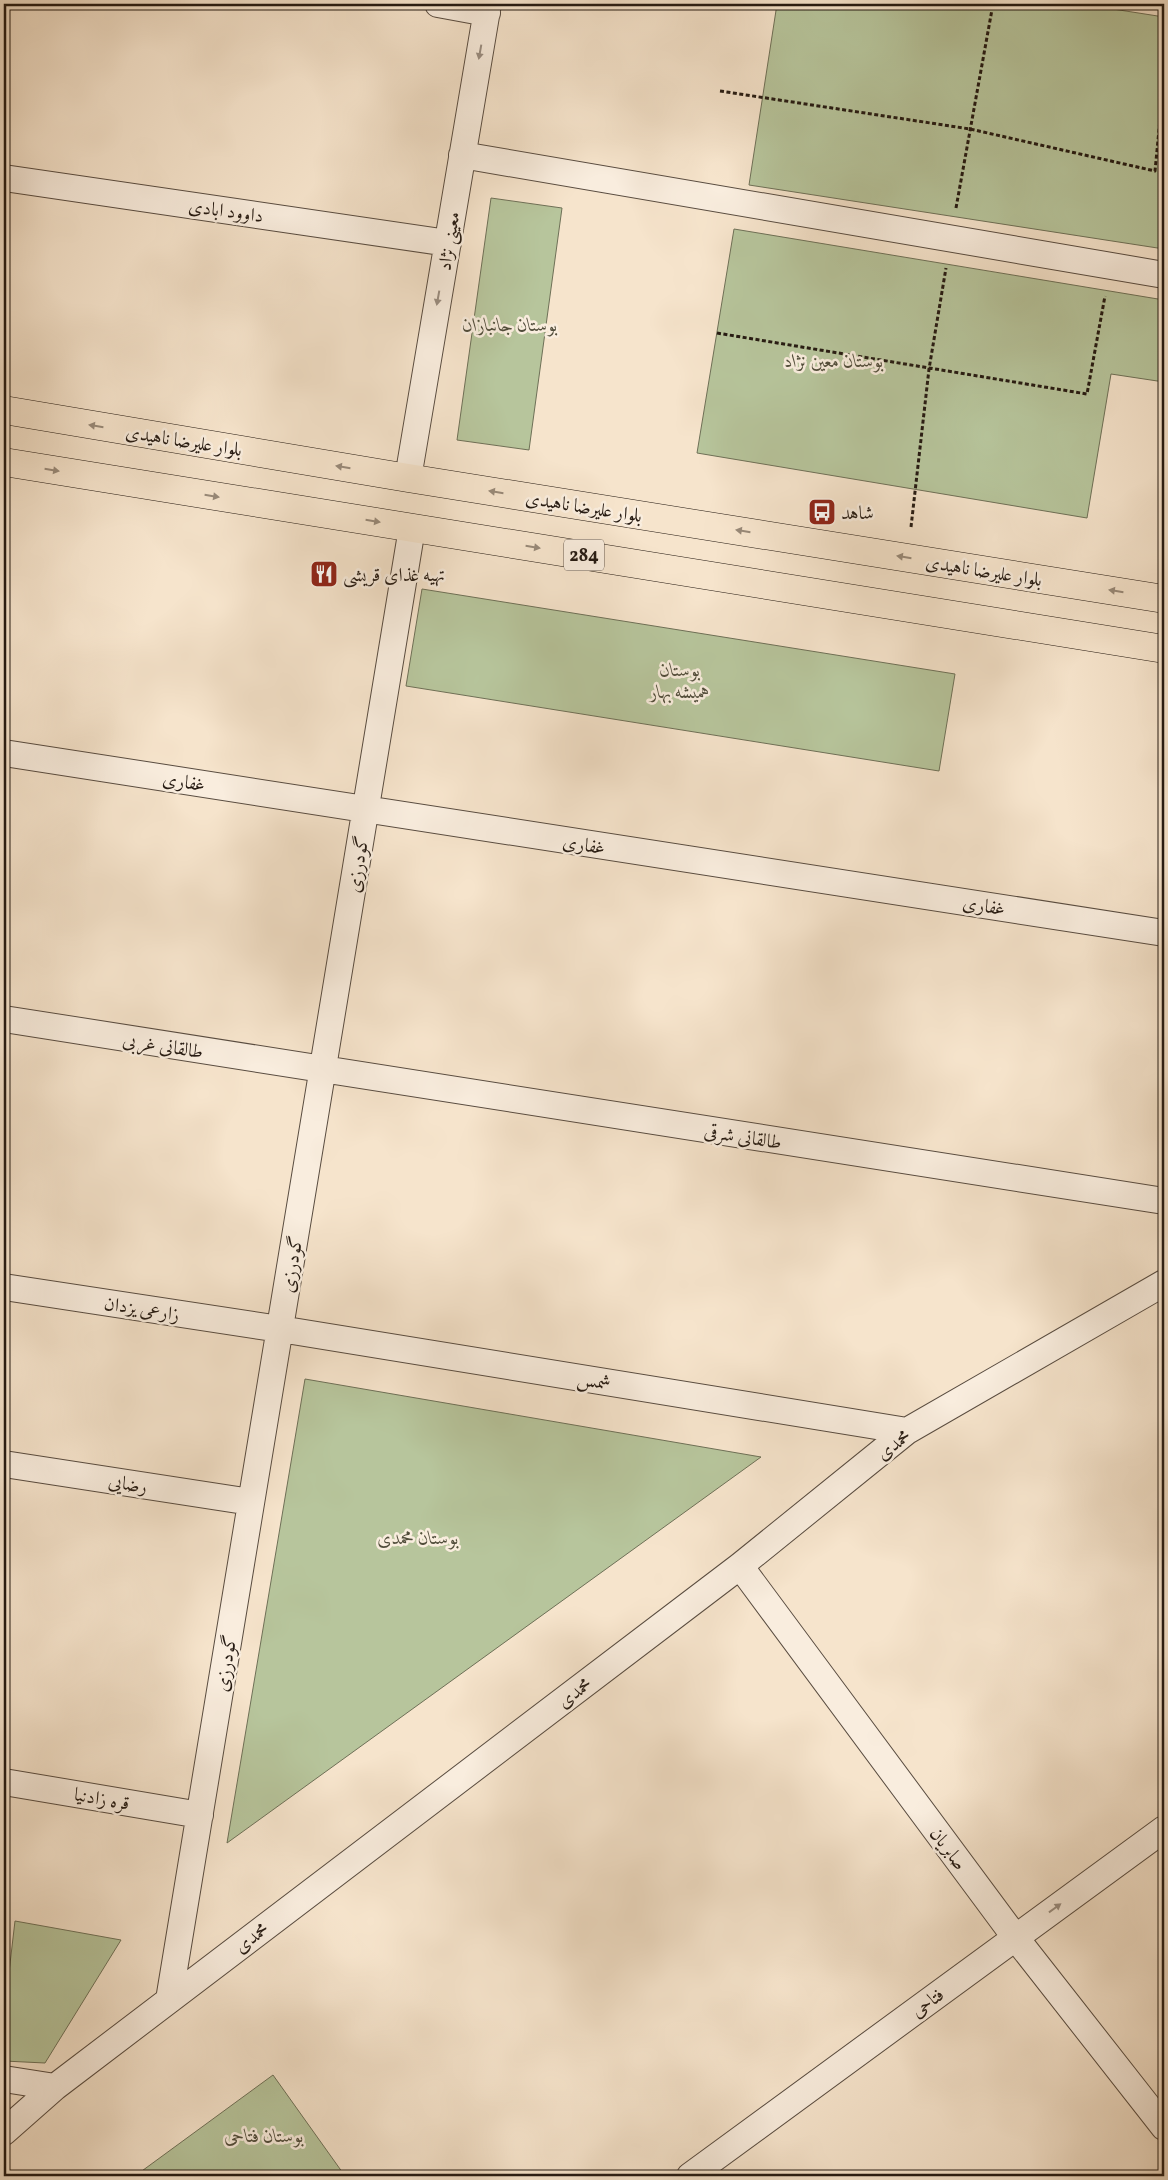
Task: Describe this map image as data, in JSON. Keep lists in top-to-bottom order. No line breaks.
{"streets":{"main road":["بلوار علیرضا ناهیدی","284"],"street":["داوود ابادی","معینی نژاد","غفاری","گودرزی","طالقانی غربی","طالقانی شرقی","زارعی یزدان","شمس","محمدی","رضایی","قره زادنیا","صابریان","فتاحی"]},"crossings":[["داوود ابادی","معینی نژاد"],["معینی نژاد","بلوار علیرضا ناهیدی"],["284","گودرزی"],["غفاری","گودرزی"],["گودرزی","طالقانی غربی"],["گودرزی","طالقانی شرقی"],["گودرزی","زارعی یزدان"],["گودرزی","شمس"],["گودرزی","محمدی"],["گودرزی","رضایی"],["گودرزی","قره زادنیا"],["طالقانی غربی","طالقانی شرقی"],["زارعی یزدان","شمس"],["شمس","محمدی"],["محمدی","صابریان"],["صابریان","فتاحی"]],"one_way":["معینی نژاد"],"parks":["بوستان جانبازان","بوستان معین نژاد","بوستان همیشه بهار","بوستان محمدی","بوستان فتاحی"],"places":{"bus stop":["شاهد"],"restaurant":["تهیه غذای قریشی"]}}
